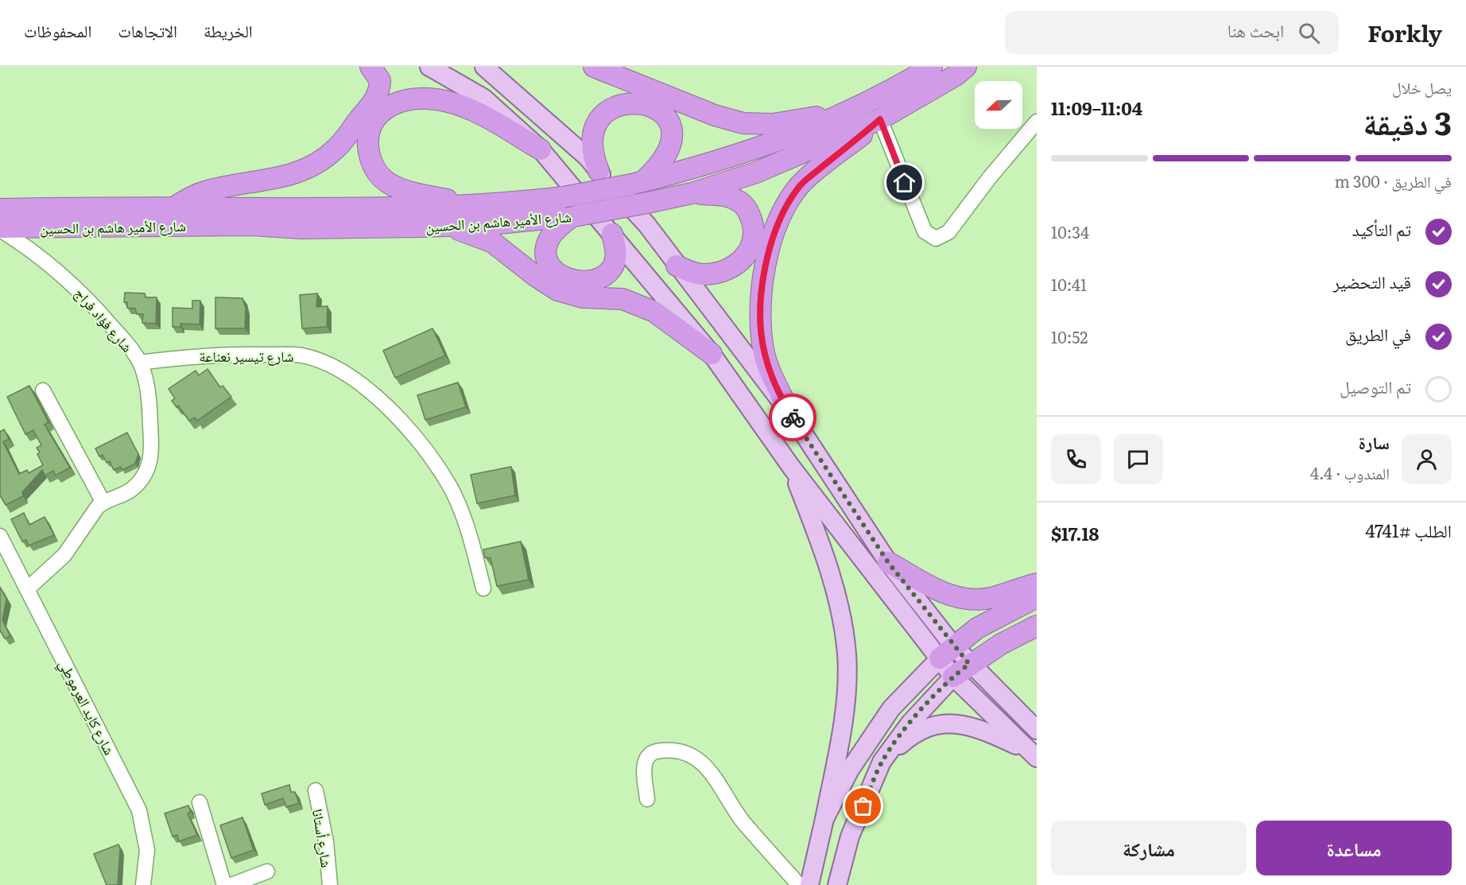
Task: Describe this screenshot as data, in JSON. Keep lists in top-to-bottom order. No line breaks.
{"streets":{"highway":["شارع الأمير هاشم بن الحسين"],"street":["شارع فؤاد فراج","شارع تيسير نعناعة","شارع كايد العرموطي","شارع أستانا"]},"crossings":[["شارع الأمير هاشم بن الحسين","شارع فؤاد فراج"],["شارع فؤاد فراج","شارع تيسير نعناعة"],["شارع فؤاد فراج","شارع كايد العرموطي"]],"north":"left","page":{"header":"Forkly","search":"ابحث هنا","nav":["الخريطة","الاتجاهات","المحفوظات"],"heading":["3 دقيقة","يصل خلال","11:04–11:09"],"panel":["سارة","المندوب · 4.4","الطلب #4741","$17.18"],"bar":"في الطريق · 300 m","list":[["تم التأكيد","10:34"],["قيد التحضير","10:41"],["في الطريق","10:52"],"تم التوصيل"],"buttons":["مساعدة","مشاركة"]}}
